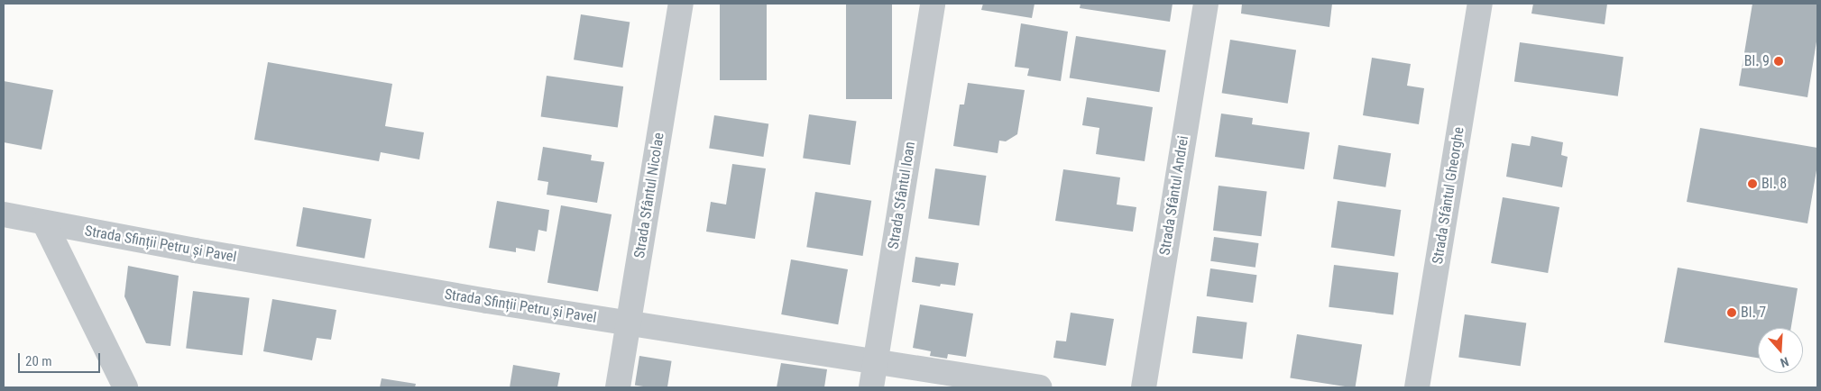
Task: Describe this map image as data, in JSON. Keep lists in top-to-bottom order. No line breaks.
{"streets":{"street":["Strada Sfântul Nicolae","Strada Sfântul Ioan","Strada Sfântul Andrei","Strada Sfântul Gheorghe","Strada Sfinții Petru și Pavel"]},"crossings":[["Strada Sfântul Nicolae","Strada Sfinții Petru și Pavel"],["Strada Sfântul Ioan","Strada Sfinții Petru și Pavel"]],"places":["Bl. 9","Bl. 8","Bl. 7"],"scale_bar":"20 m","north":"bottom"}
